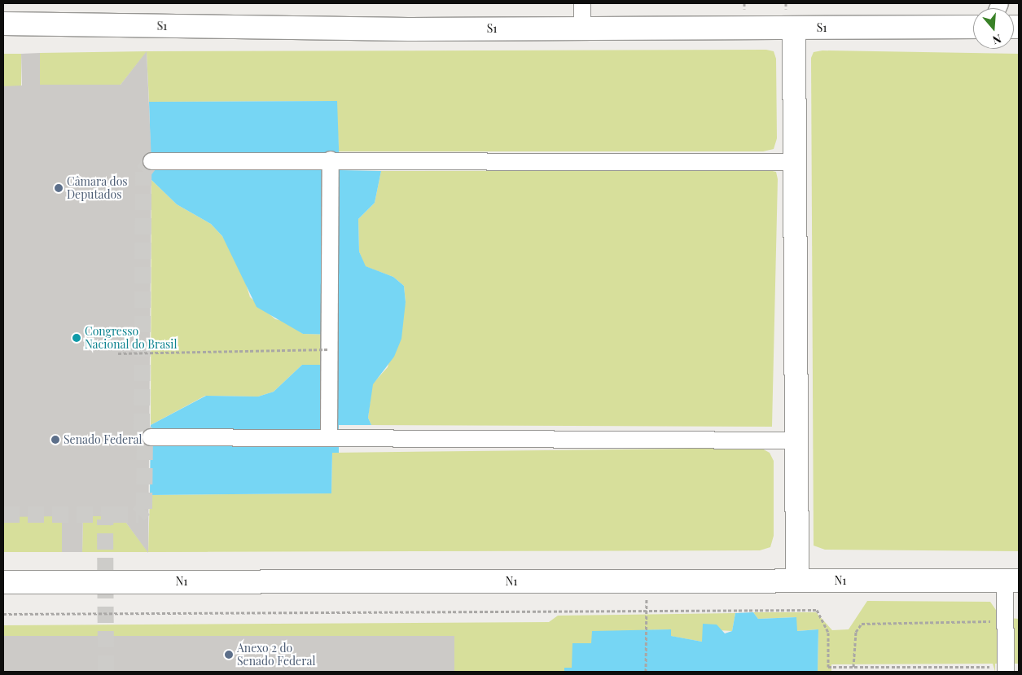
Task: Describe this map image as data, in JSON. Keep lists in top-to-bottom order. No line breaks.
{"streets":{"highway":["S1","N1"]},"places":["Câmara dos Deputados","Congresso Nacional do Brasil","Senado Federal","Anexo 2 do Senado Federal"],"north":"bottom"}
